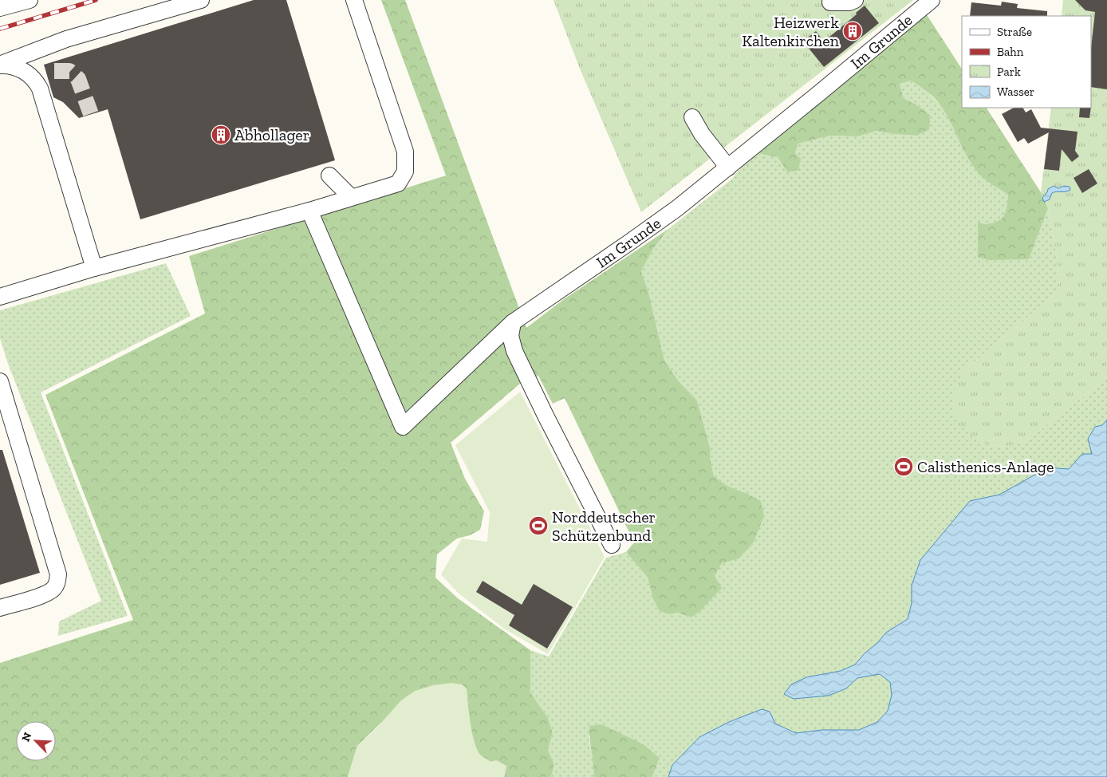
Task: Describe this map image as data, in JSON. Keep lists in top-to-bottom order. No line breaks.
{"streets":{"street":["Im Grunde"]},"places":{"building":["Heizwerk Kaltenkirchen","Abhollager"],"sports":["Calisthenics-Anlage","Norddeutscher Schützenbund"]},"legend":["Straße","Bahn","Park","Wasser"],"north":"top left"}
